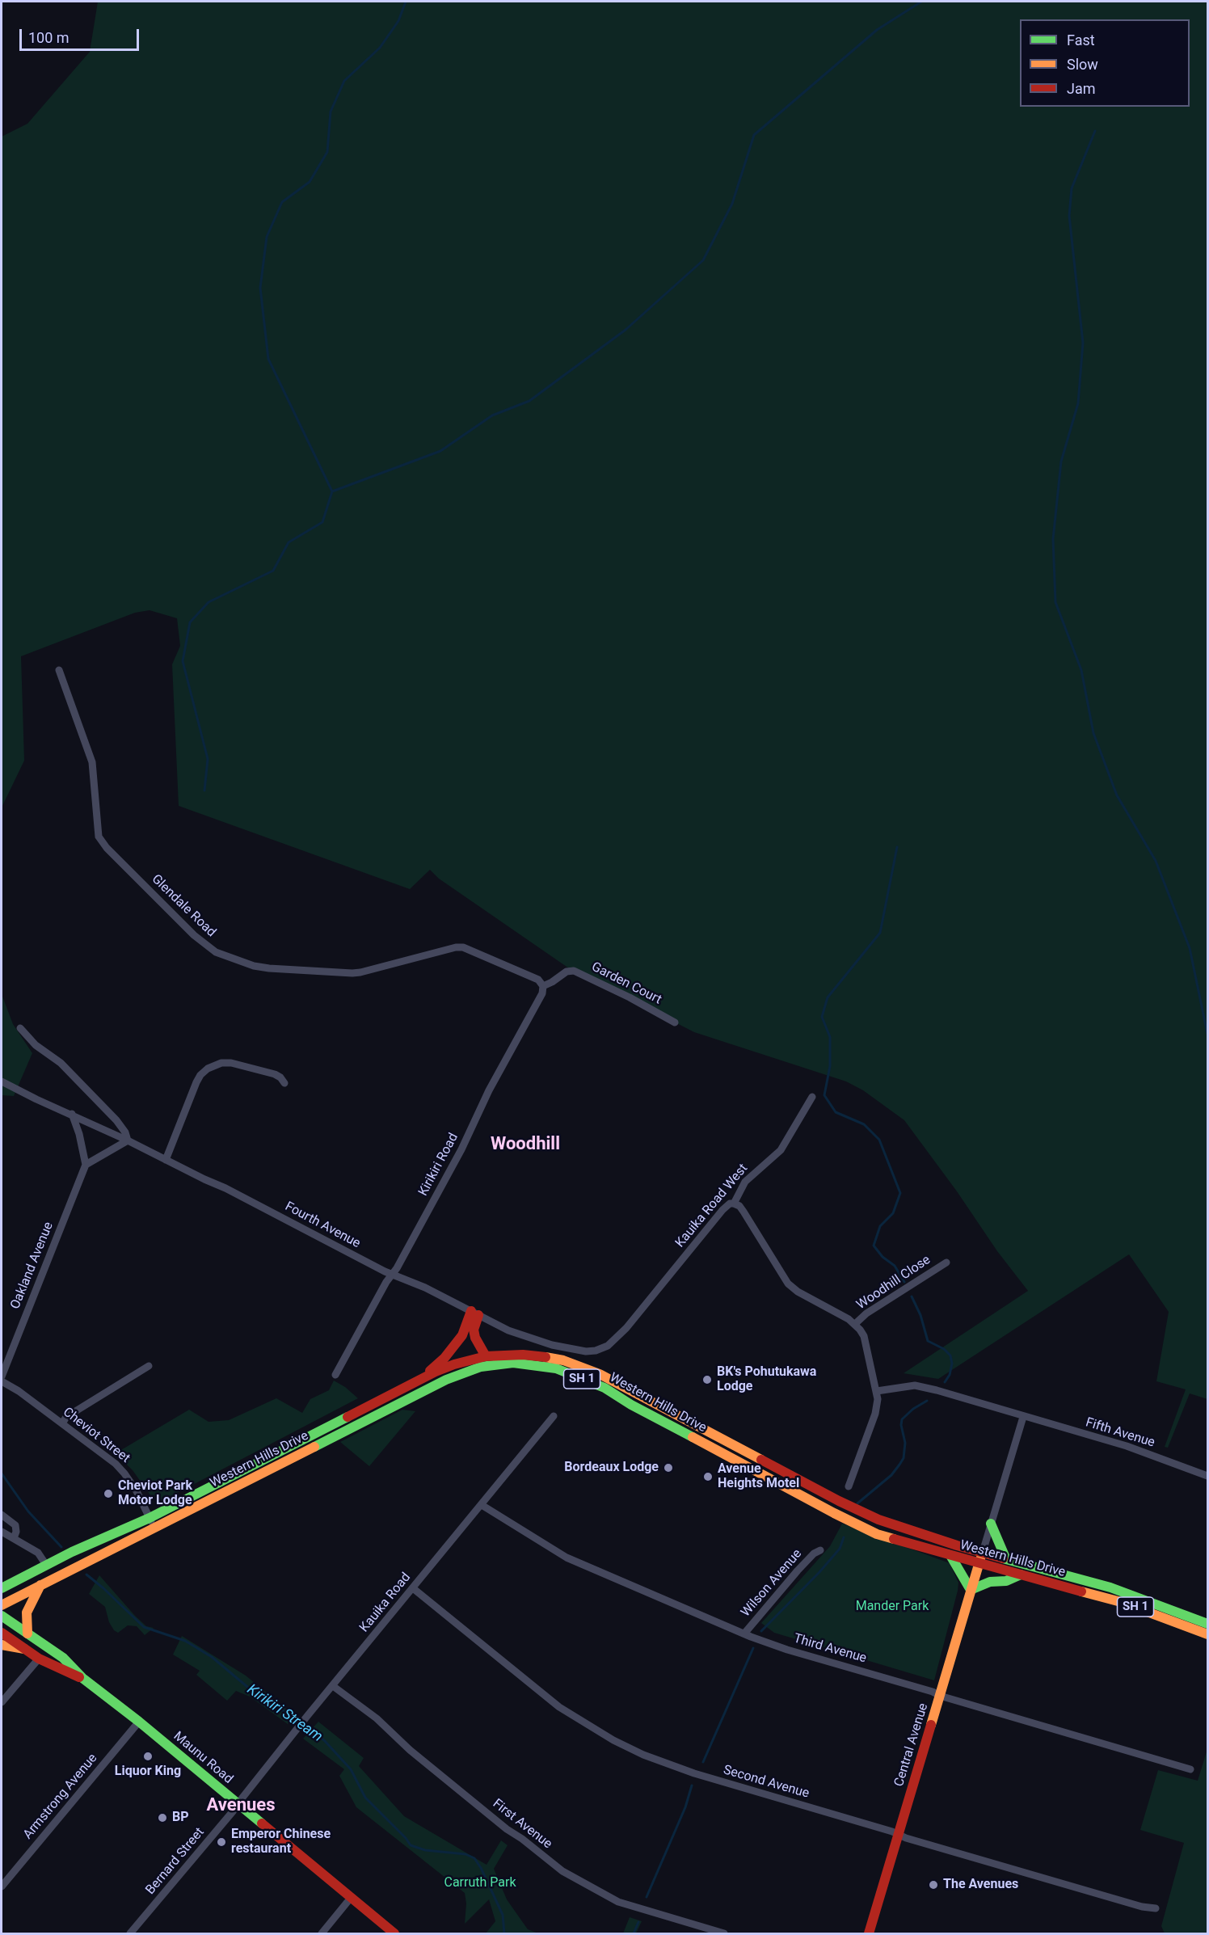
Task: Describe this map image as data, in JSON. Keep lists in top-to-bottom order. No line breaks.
{"streets":{"main road":["SH 1","Western Hills Drive","Central Avenue","Maunu Road"],"street":["Glendale Road","Garden Court","Kirikiri Road","Kauika Road West","Fourth Avenue","Oakland Avenue","Woodhill Close","Fifth Avenue","Cheviot Street","Wilson Avenue","Kauika Road","Third Avenue","Second Avenue","Armstrong Avenue","First Avenue","Bernard Street"]},"crossings":[["Glendale Road","Garden Court"],["Glendale Road","Kirikiri Road"],["Garden Court","Kirikiri Road"],["Kirikiri Road","Fourth Avenue"],["Kauika Road West","Fourth Avenue"],["Western Hills Drive","Cheviot Street"],["Western Hills Drive","Central Avenue"],["Wilson Avenue","Third Avenue"],["Kauika Road","Third Avenue"],["Kauika Road","Maunu Road"],["Kauika Road","Second Avenue"],["Kauika Road","First Avenue"],["Kauika Road","Bernard Street"],["Third Avenue","Central Avenue"],["Central Avenue","Second Avenue"],["Maunu Road","Armstrong Avenue"],["Maunu Road","Bernard Street"]],"districts":["Woodhill","Avenues"],"water":["Kirikiri Stream"],"parks":["Mander Park","Carruth Park"],"places":["BK's Pohutukawa Lodge","Bordeaux Lodge","Avenue Heights Motel","Cheviot Park Motor Lodge","Liquor King","BP","Emperor Chinese restaurant","The Avenues"],"legend":["Fast","Slow","Jam"],"scale_bar":"100 m"}
